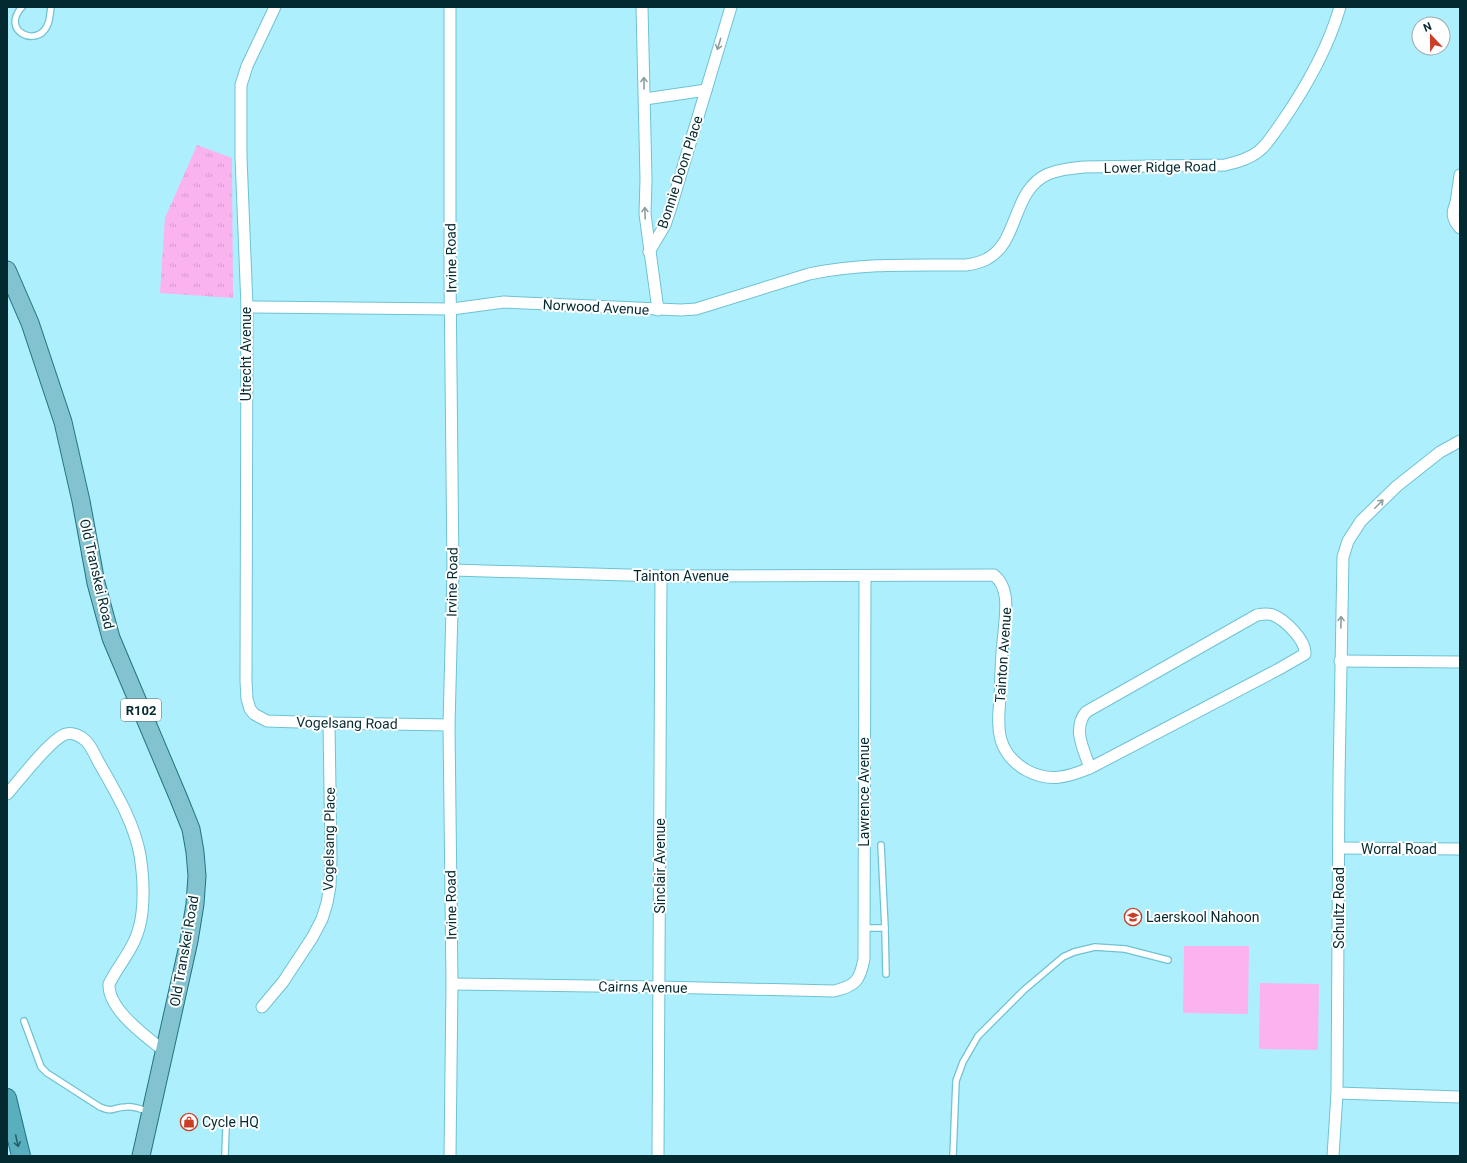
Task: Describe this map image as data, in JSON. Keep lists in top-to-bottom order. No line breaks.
{"streets":{"main road":["Old Transkei Road","R102"],"street":["Lower Ridge Road","Bonnie Doon Place","Irvine Road","Norwood Avenue","Utrecht Avenue","Tainton Avenue","Vogelsang Road","Lawrence Avenue","Vogelsang Place","Worral Road","Sinclair Avenue","Schultz Road","Cairns Avenue"]},"crossings":[["Lower Ridge Road","Norwood Avenue"],["Bonnie Doon Place","Norwood Avenue"],["Irvine Road","Norwood Avenue"],["Irvine Road","Tainton Avenue"],["Irvine Road","Vogelsang Road"],["Irvine Road","Cairns Avenue"],["Norwood Avenue","Utrecht Avenue"],["Utrecht Avenue","Vogelsang Road"],["Tainton Avenue","Lawrence Avenue"],["Tainton Avenue","Sinclair Avenue"],["Vogelsang Road","Vogelsang Place"],["Lawrence Avenue","Cairns Avenue"],["Worral Road","Schultz Road"],["Sinclair Avenue","Cairns Avenue"]],"places":{"school or university":["Laerskool Nahoon"],"shop":["Cycle HQ"]},"north":"top"}
